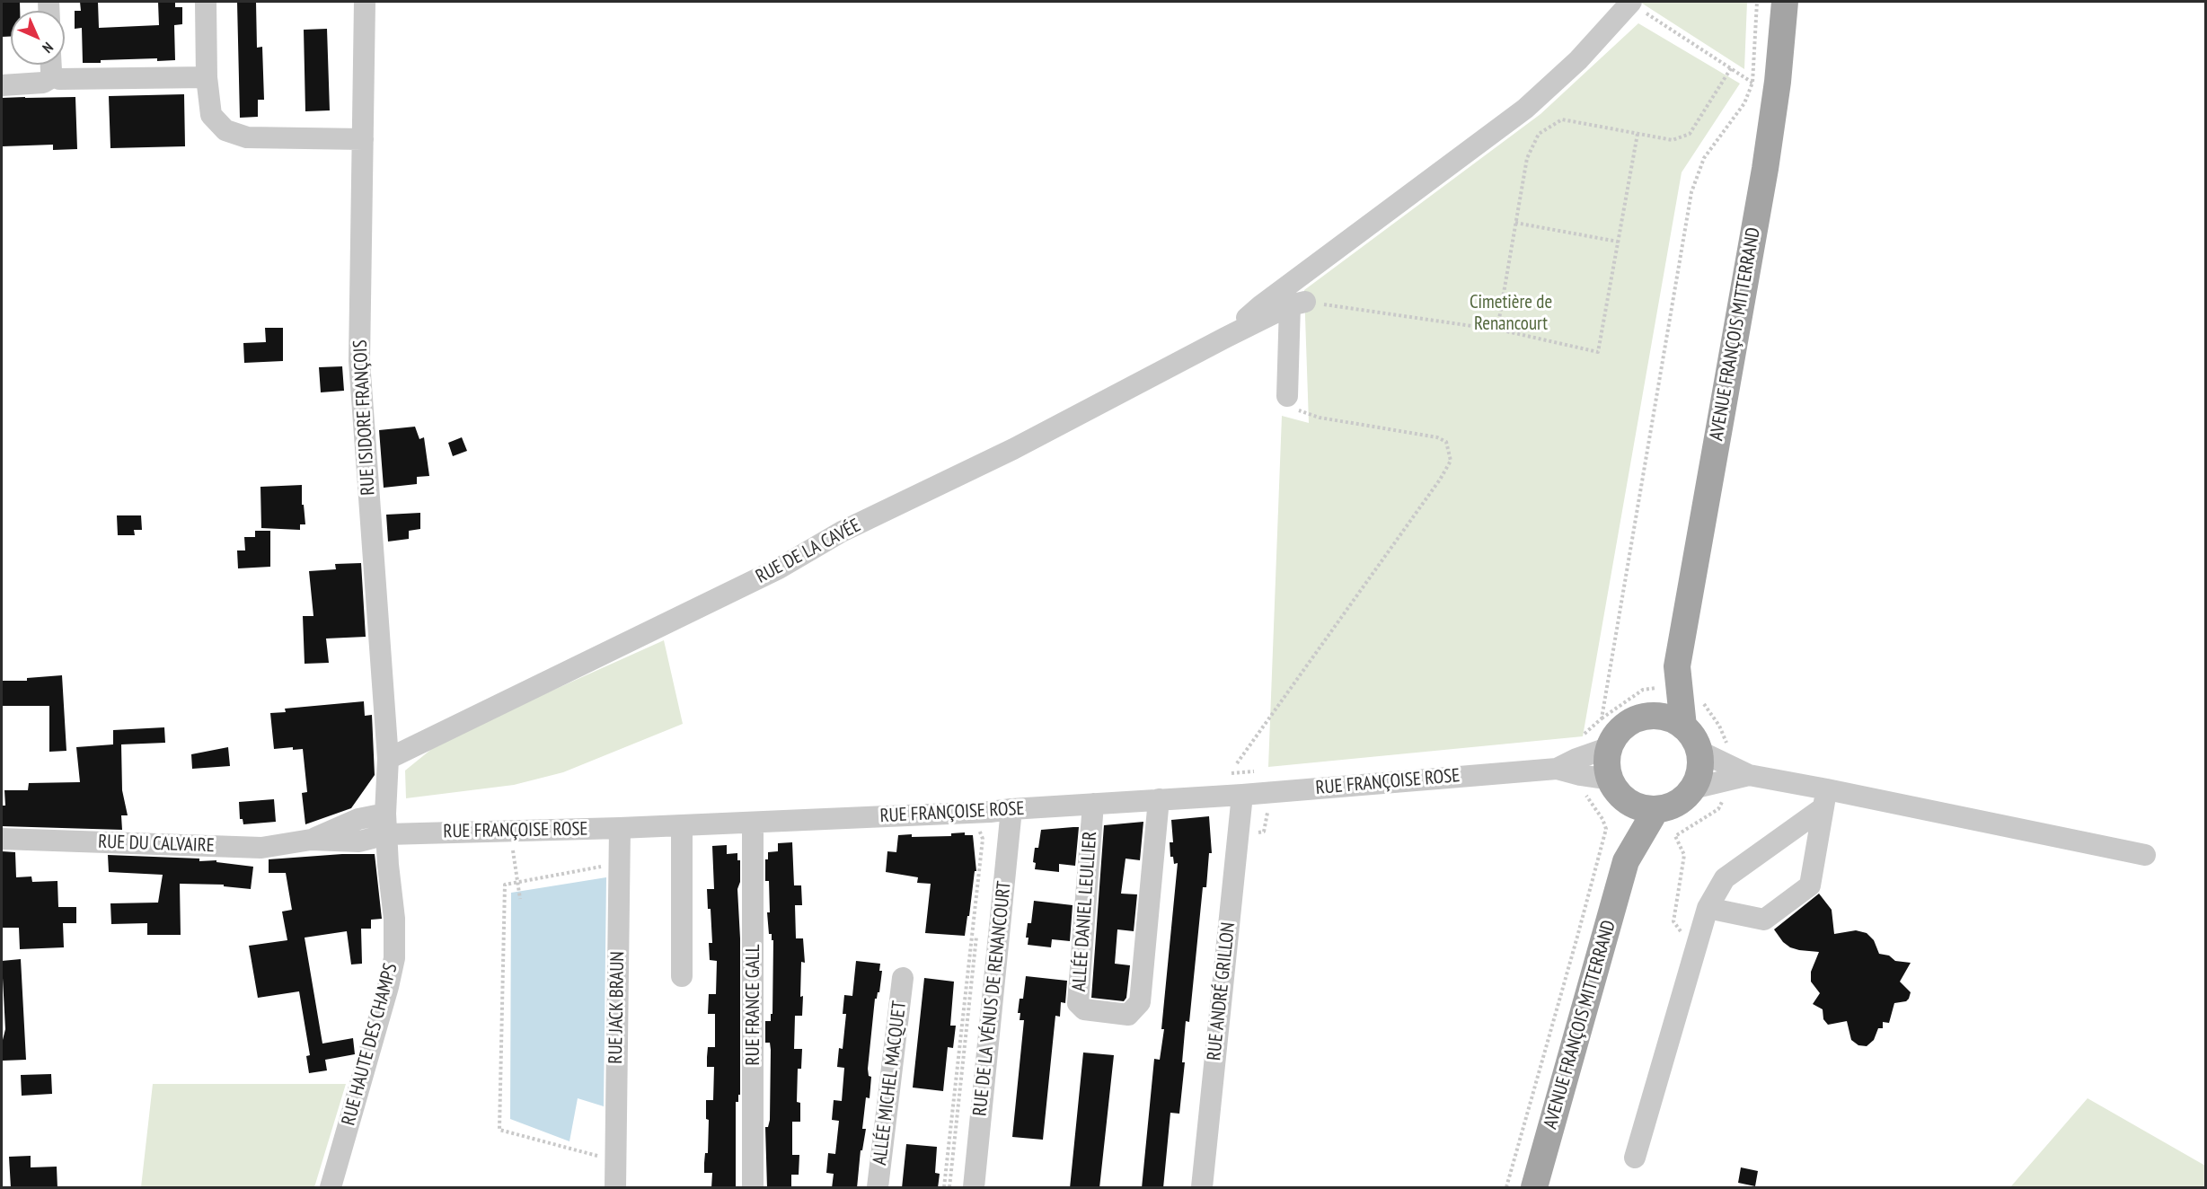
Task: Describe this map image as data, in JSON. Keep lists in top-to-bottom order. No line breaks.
{"streets":{"main road":["AVENUE FRANÇOIS MITTERRAND"],"street":["RUE ISIDORE FRANÇOIS","RUE DE LA CAVÉE","RUE FRANÇOISE ROSE","RUE DU CALVAIRE","ALLÉE DANIEL LEULLIER","RUE ANDRÉ GRILLON","RUE DE LA VÉNUS DE RENANCOURT","RUE FRANCE GALL","RUE JACK BRAUN","RUE HAUTE DES CHAMPS","ALLÉE MICHEL MACQUET"]},"crossings":[["RUE ISIDORE FRANÇOIS","RUE DE LA CAVÉE"],["RUE ISIDORE FRANÇOIS","RUE FRANÇOISE ROSE"],["RUE ISIDORE FRANÇOIS","RUE DU CALVAIRE"],["RUE ISIDORE FRANÇOIS","RUE HAUTE DES CHAMPS"],["RUE FRANÇOISE ROSE","RUE DU CALVAIRE"],["RUE FRANÇOISE ROSE","ALLÉE DANIEL LEULLIER"],["RUE FRANÇOISE ROSE","RUE ANDRÉ GRILLON"],["RUE FRANÇOISE ROSE","RUE DE LA VÉNUS DE RENANCOURT"],["RUE FRANÇOISE ROSE","RUE FRANCE GALL"],["RUE FRANÇOISE ROSE","RUE JACK BRAUN"],["RUE FRANÇOISE ROSE","RUE HAUTE DES CHAMPS"],["RUE DU CALVAIRE","RUE HAUTE DES CHAMPS"]],"parks":["Cimetière de Renancourt"],"north":"bottom right"}
